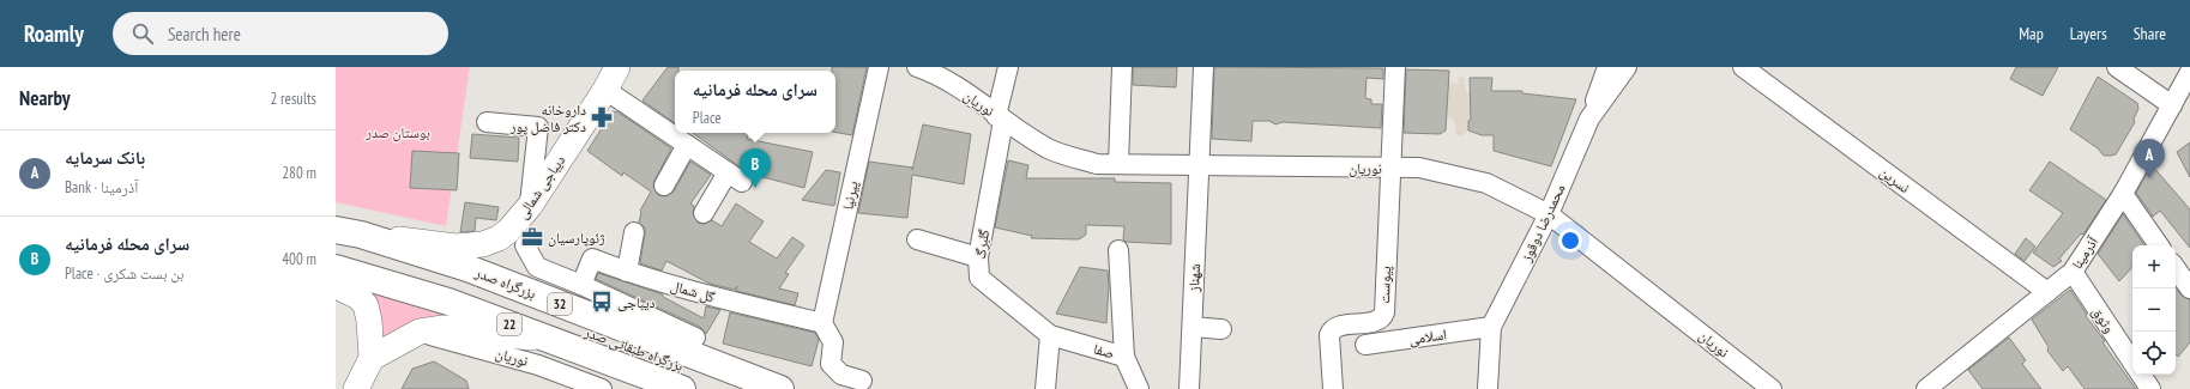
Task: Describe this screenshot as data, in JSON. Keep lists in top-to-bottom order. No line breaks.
{"streets":{"highway":["بزرگراه صدر","32","22","بزرگراه طبقاتی صدر"],"main road":["دیباجی شمالی"],"street":["نوریان","نسرین","پیرنیا","محمدرضا دوقوز","گلبرگ","آذرمینا","شهناز","پیوست","گل شمال","وثوق","اسلامی","صفا"]},"crossings":[["نوریان","محمدرضا دوقوز"],["نوریان","گلبرگ"],["نوریان","شهناز"],["نوریان","پیوست"],["نسرین","آذرمینا"],["دیباجی شمالی","بزرگراه صدر"],["پیرنیا","گل شمال"],["محمدرضا دوقوز","اسلامی"],["گلبرگ","صفا"],["آذرمینا","وثوق"]],"parks":["بوستان صدر"],"places":{"pharmacy":["داروخانه دکتر فاضل پور"],"office":["ژئوپارسیان"],"bus stop":["دیباجی"]},"page":{"header":"Roamly","search":"Search here","nav":["Map","Layers","Share"],"heading":["Nearby","2 results"],"popup":["سرای محله فرمانیه","Place"],"list":[{"mark":"A","name":"بانک سرمایه","note":"Bank · آذرمینا","value":"280 m"},{"mark":"B","name":"سرای محله فرمانیه","note":"Place · بن بست شکرى","value":"400 m"}],"pins":["A","B"],"map_buttons":["+","−"]}}
